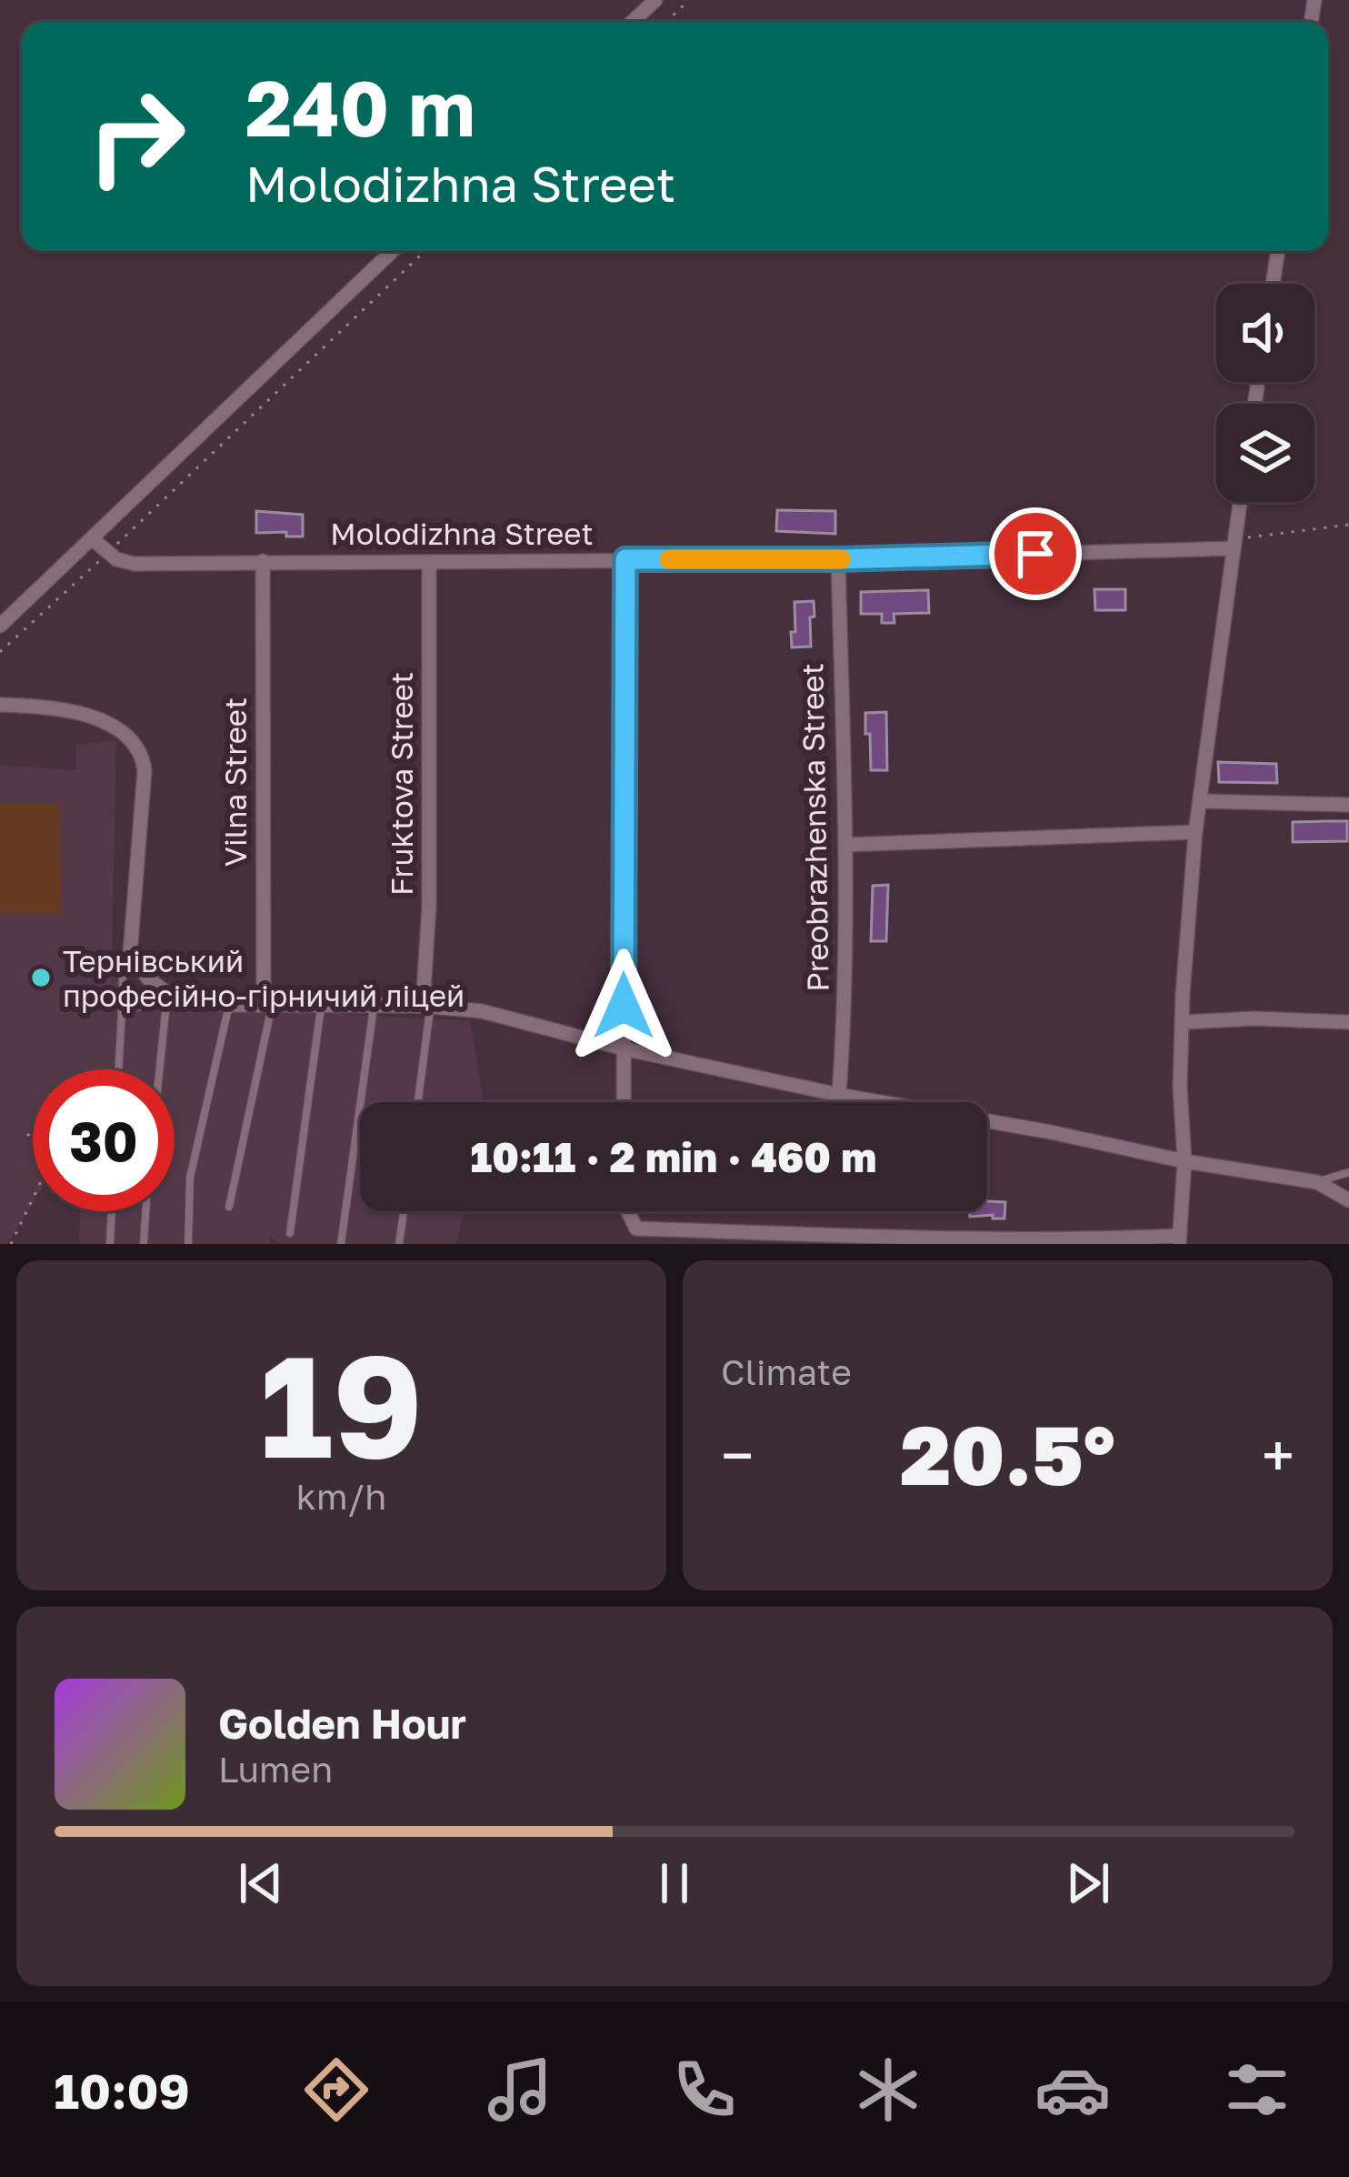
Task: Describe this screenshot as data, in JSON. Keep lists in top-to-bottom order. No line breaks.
{"streets":{"street":["Molodizhna Street","Vilna Street","Fruktova Street","Preobrazhenska Street"]},"crossings":[["Molodizhna Street","Vilna Street"],["Molodizhna Street","Fruktova Street"],["Molodizhna Street","Preobrazhenska Street"]],"places":["Тернівський професійно-гірничий ліцей"],"page":{"turn":["240 m","Molodizhna Street"],"limit":"30","trip":"10:11 · 2 min · 460 m","tile":[["19","km/h"],"Climate"],"heat":["−","20.5°","+"],"song":["Golden Hour","Lumen"],"tabs":"10:09"}}
